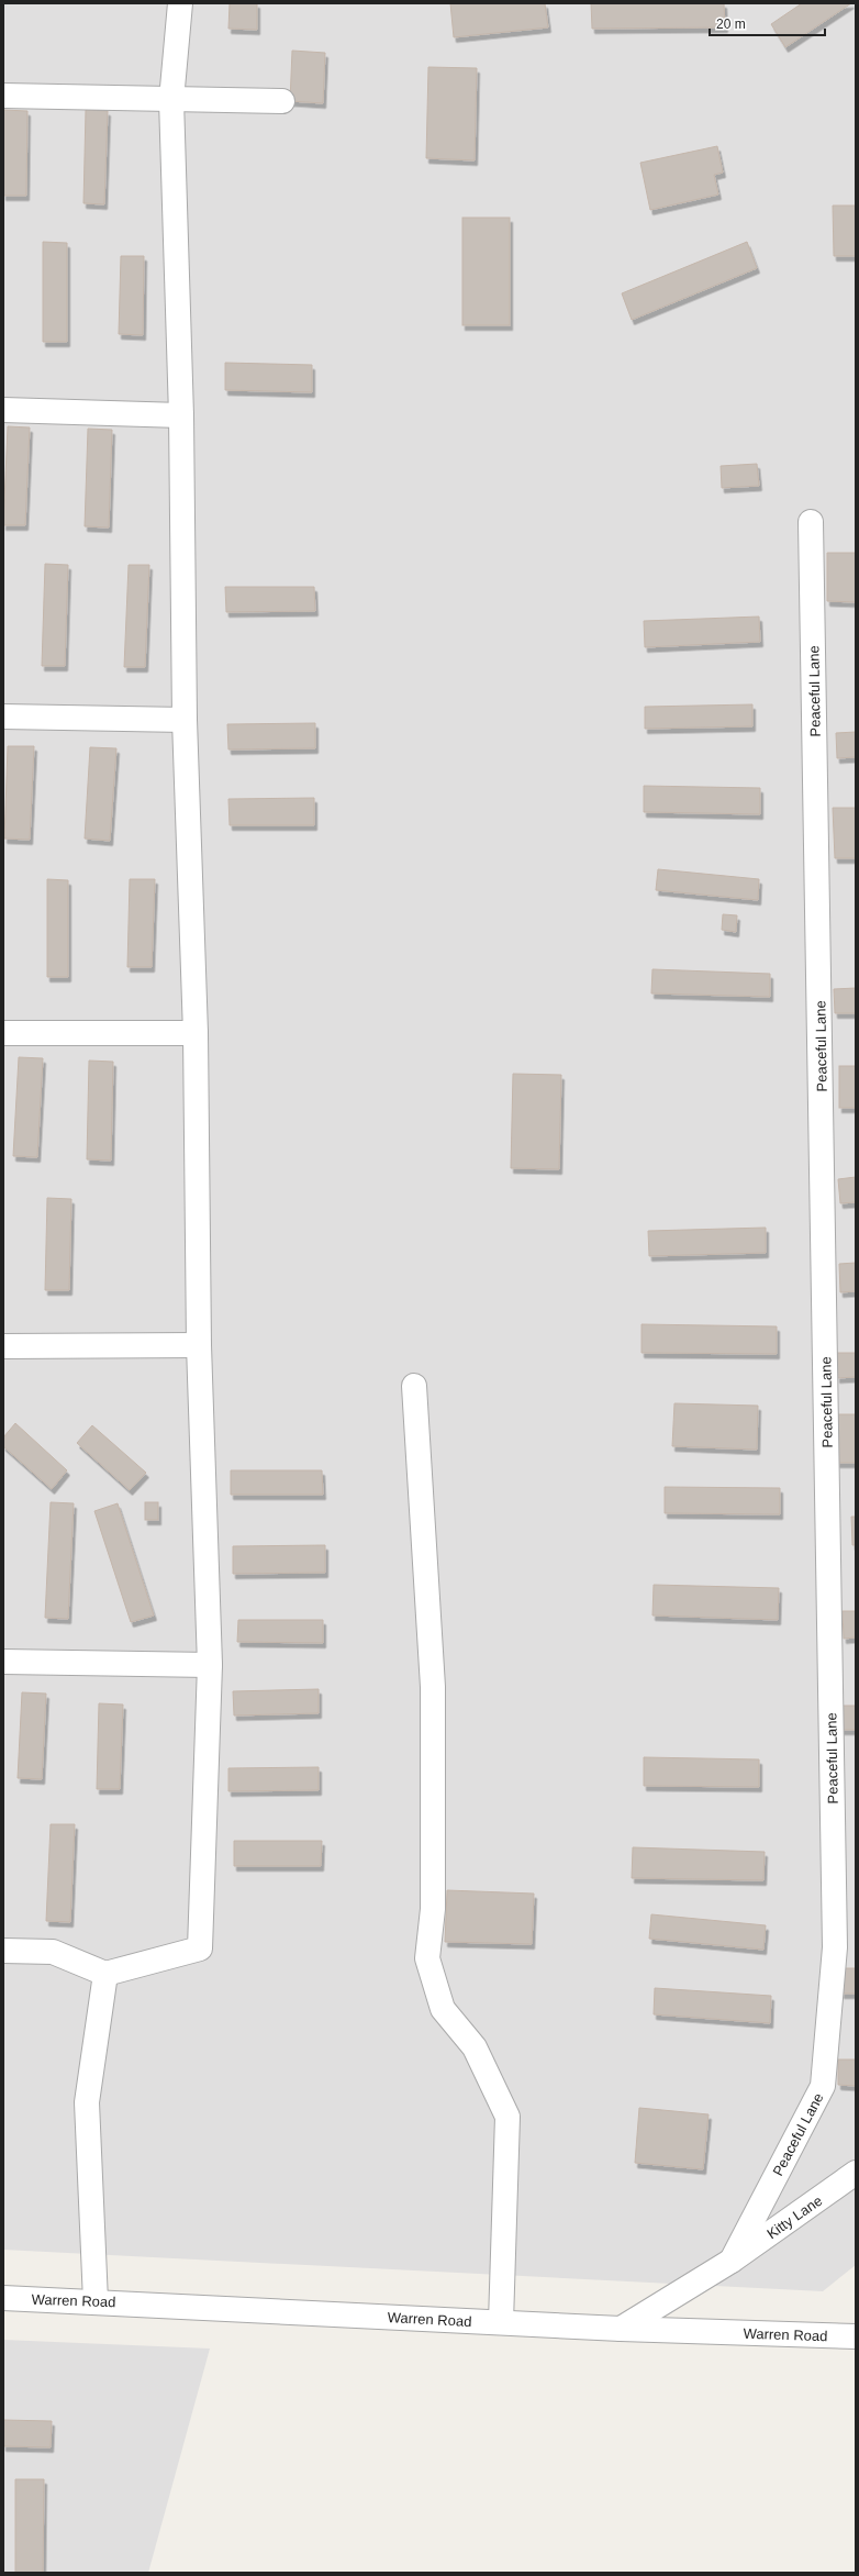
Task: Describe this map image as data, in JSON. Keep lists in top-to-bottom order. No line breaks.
{"streets":{"street":["Peaceful Lane","Kitty Lane","Warren Road"]},"crossings":[["Peaceful Lane","Kitty Lane"],["Kitty Lane","Warren Road"]],"scale_bar":"20 m"}
